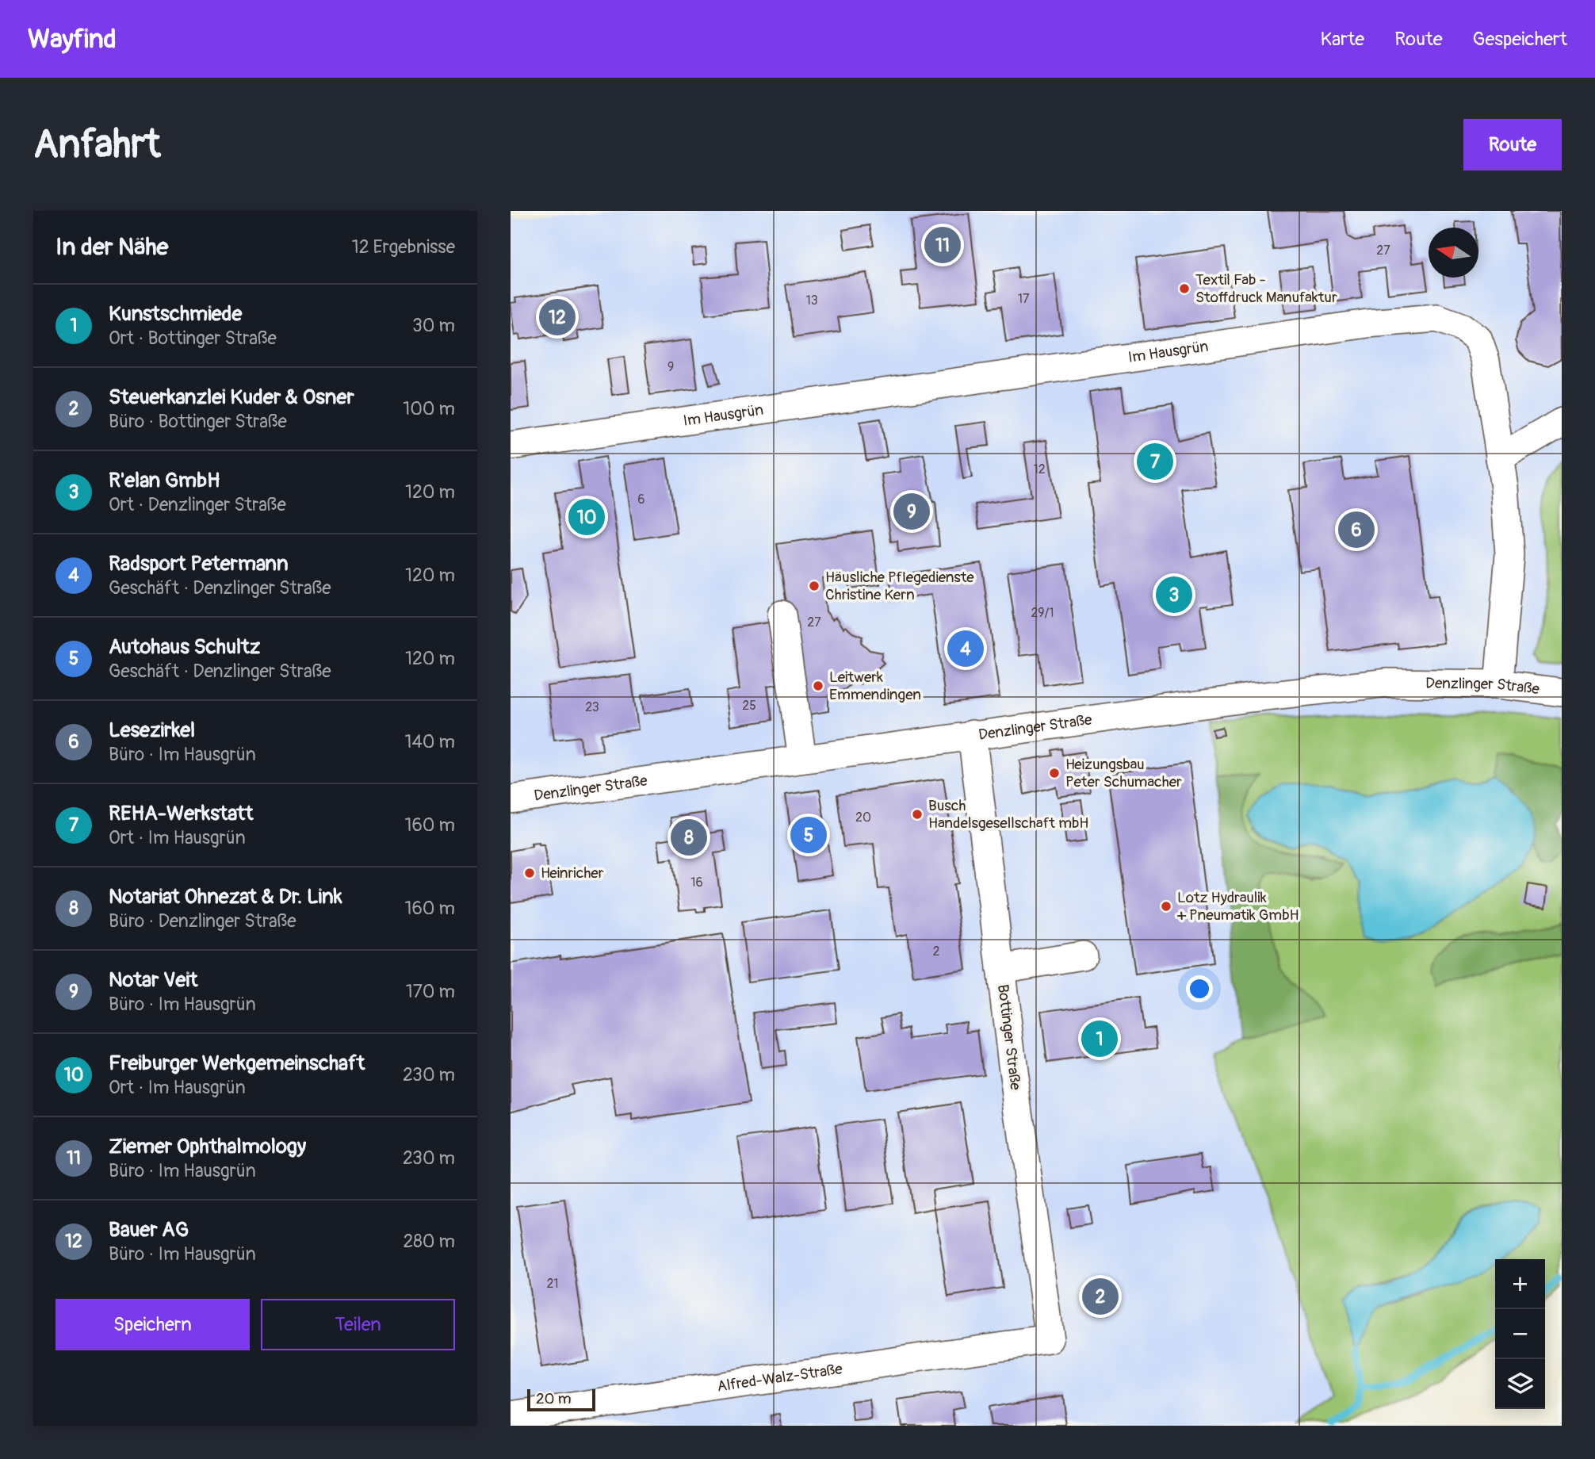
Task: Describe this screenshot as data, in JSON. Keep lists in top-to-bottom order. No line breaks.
{"streets":{"street":["Im Hausgrün","Denzlinger Straße","Bottinger Straße","Alfred-Walz-Straße"]},"crossings":[["Im Hausgrün","Denzlinger Straße"],["Denzlinger Straße","Bottinger Straße"],["Bottinger Straße","Alfred-Walz-Straße"]],"places":["Textil Fab - Stoffdruck Manufaktur","Häusliche Pflegedienste Christine Kern","Leitwerk Emmendingen","Heizungsbau Peter Schumacher","Busch Handelsgesellschaft mbH","Heinricher","Lotz Hydraulik + Pneumatik GmbH"],"house_numbers":["27","17","13","9","12","6","29/1","27","25","23","20","16","2","21"],"scale_bar":"20 m","north":"left","page":{"header":"Wayfind","nav":["Karte","Route","Gespeichert"],"buttons":["Route",["Speichern","Teilen"]],"title":"Anfahrt","heading":["In der Nähe","12 Ergebnisse"],"pins":["11","12","7","9","10","6","3","4","5","8","1","2"],"list":[{"mark":"1","name":"Kunstschmiede","note":"Ort · Bottinger Straße","value":"30 m"},{"mark":"2","name":"Steuerkanzlei Kuder & Osner","note":"Büro · Bottinger Straße","value":"100 m"},{"mark":"3","name":"R'elan GmbH","note":"Ort · Denzlinger Straße","value":"120 m"},{"mark":"4","name":"Radsport Petermann","note":"Geschäft · Denzlinger Straße","value":"120 m"},{"mark":"5","name":"Autohaus Schultz","note":"Geschäft · Denzlinger Straße","value":"120 m"},{"mark":"6","name":"Lesezirkel","note":"Büro · Im Hausgrün","value":"140 m"},{"mark":"7","name":"REHA-Werkstatt","note":"Ort · Im Hausgrün","value":"160 m"},{"mark":"8","name":"Notariat Ohnezat & Dr. Link","note":"Büro · Denzlinger Straße","value":"160 m"},{"mark":"9","name":"Notar Veit","note":"Büro · Im Hausgrün","value":"170 m"},{"mark":"10","name":"Freiburger Werkgemeinschaft","note":"Ort · Im Hausgrün","value":"230 m"},{"mark":"11","name":"Ziemer Ophthalmology","note":"Büro · Im Hausgrün","value":"230 m"},{"mark":"12","name":"Bauer AG","note":"Büro · Im Hausgrün","value":"280 m"}],"map_buttons":["+","−"],"scale":"20 m"}}
